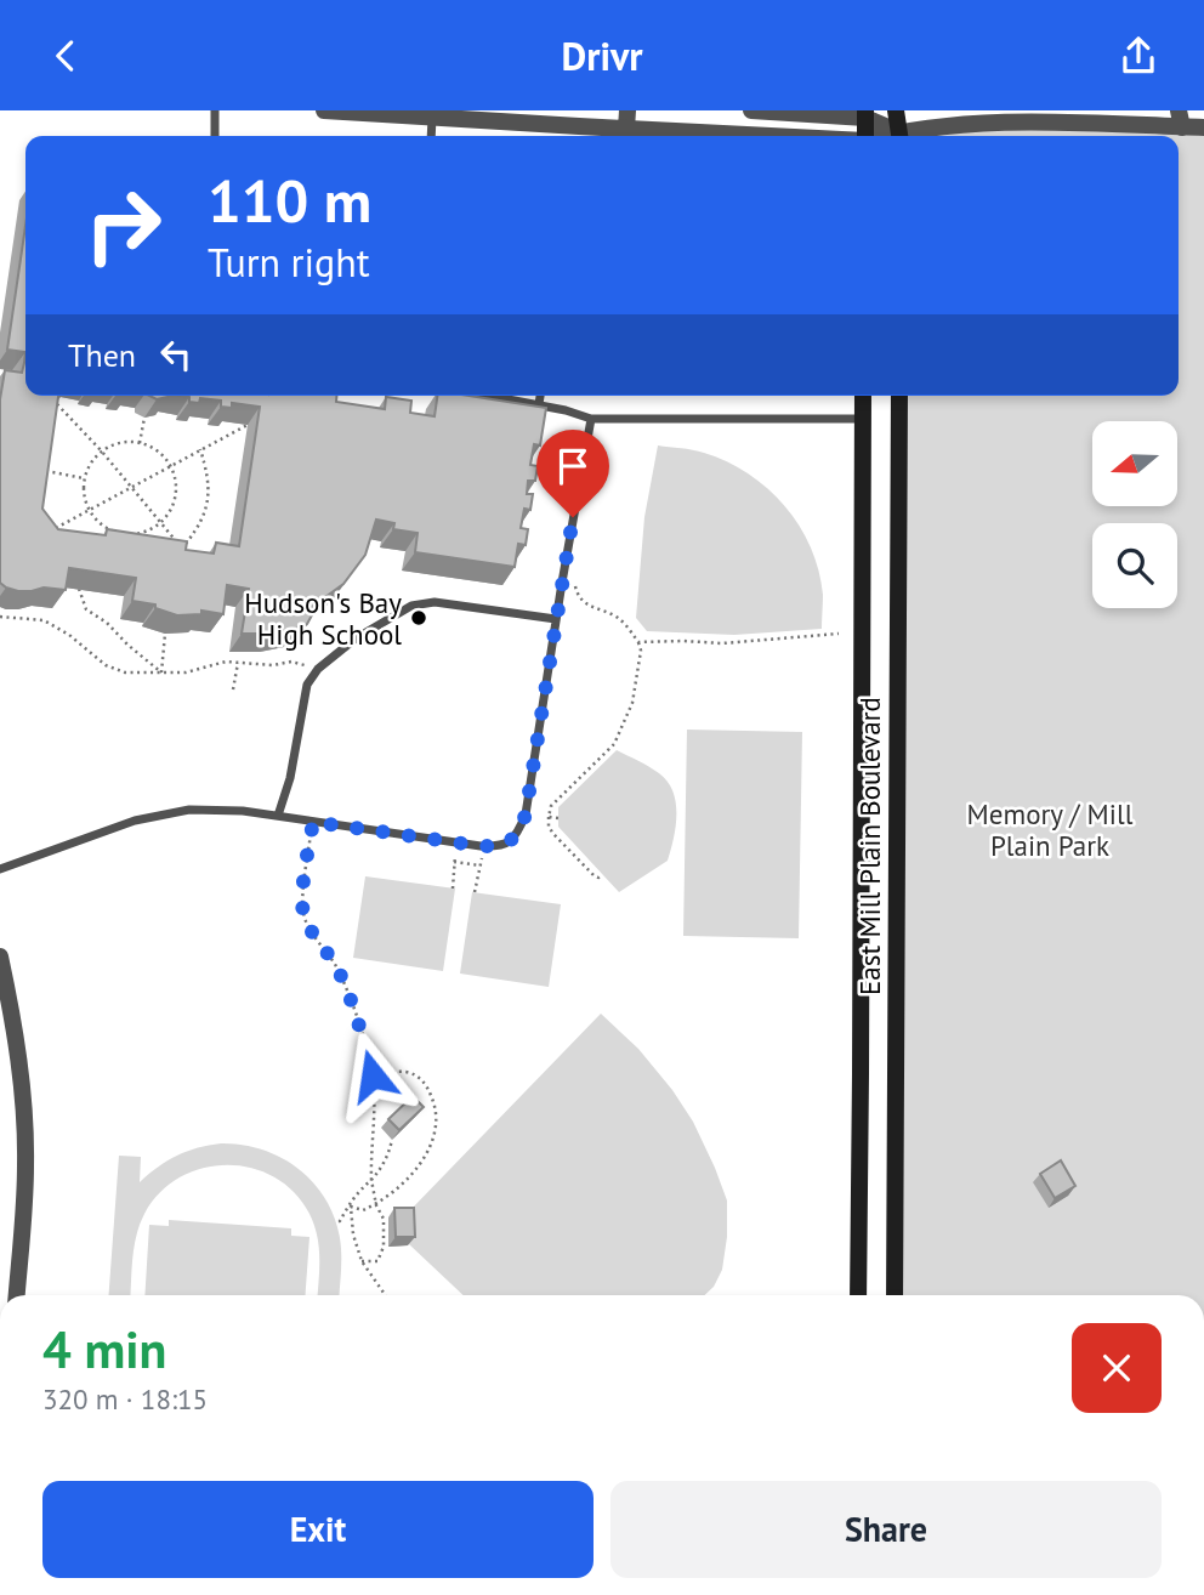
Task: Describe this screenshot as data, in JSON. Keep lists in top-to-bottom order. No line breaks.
{"streets":{"main road":["East Mill Plain Boulevard"]},"parks":["Memory / Mill Plain Park"],"places":["Hudson's Bay High School"],"north":"left","page":{"header":"Drivr","turn":["110 m","Turn right"],"then":"Then","heading":["4 min","320 m · 18:15"],"buttons":["Exit","Share"]}}
